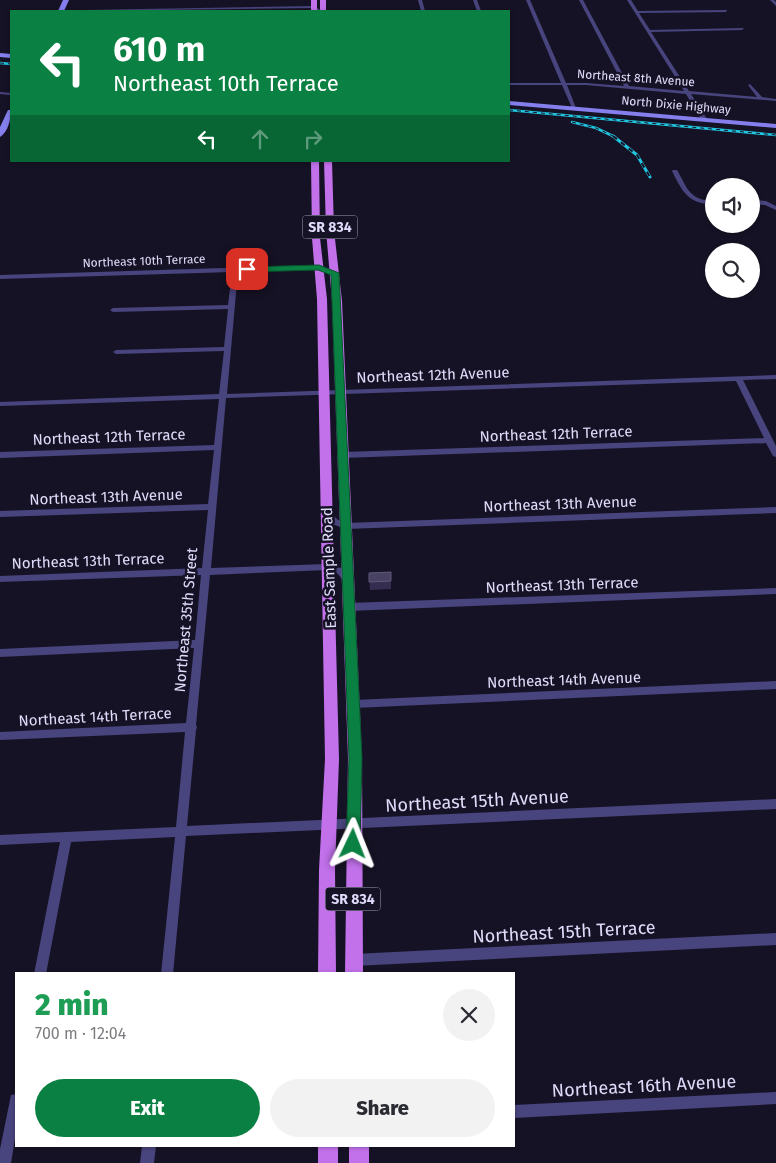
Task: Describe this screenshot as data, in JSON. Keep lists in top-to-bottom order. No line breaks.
{"streets":{"main road":["North Dixie Highway","SR 834","East Sample Road"],"street":["Northeast 8th Avenue","Northeast 10th Terrace","Northeast 12th Avenue","Northeast 12th Terrace","Northeast 13th Avenue","Northeast 13th Terrace","Northeast 35th Street","Northeast 14th Avenue","Northeast 14th Terrace","Northeast 15th Avenue","Northeast 15th Terrace","Northeast 16th Avenue"]},"crossings":[["Northeast 10th Terrace","East Sample Road"],["Northeast 10th Terrace","Northeast 35th Street"],["Northeast 12th Avenue","East Sample Road"],["Northeast 12th Avenue","Northeast 35th Street"],["Northeast 12th Terrace","East Sample Road"],["Northeast 12th Terrace","Northeast 35th Street"],["Northeast 13th Avenue","East Sample Road"],["Northeast 13th Avenue","Northeast 35th Street"],["Northeast 13th Terrace","East Sample Road"],["Northeast 13th Terrace","Northeast 35th Street"],["East Sample Road","Northeast 14th Avenue"],["East Sample Road","Northeast 15th Avenue"],["East Sample Road","Northeast 15th Terrace"],["Northeast 35th Street","Northeast 14th Terrace"],["Northeast 35th Street","Northeast 15th Avenue"]],"page":{"turn":["610 m","Northeast 10th Terrace"],"heading":["2 min","700 m · 12:04"],"buttons":["Exit","Share"]}}
